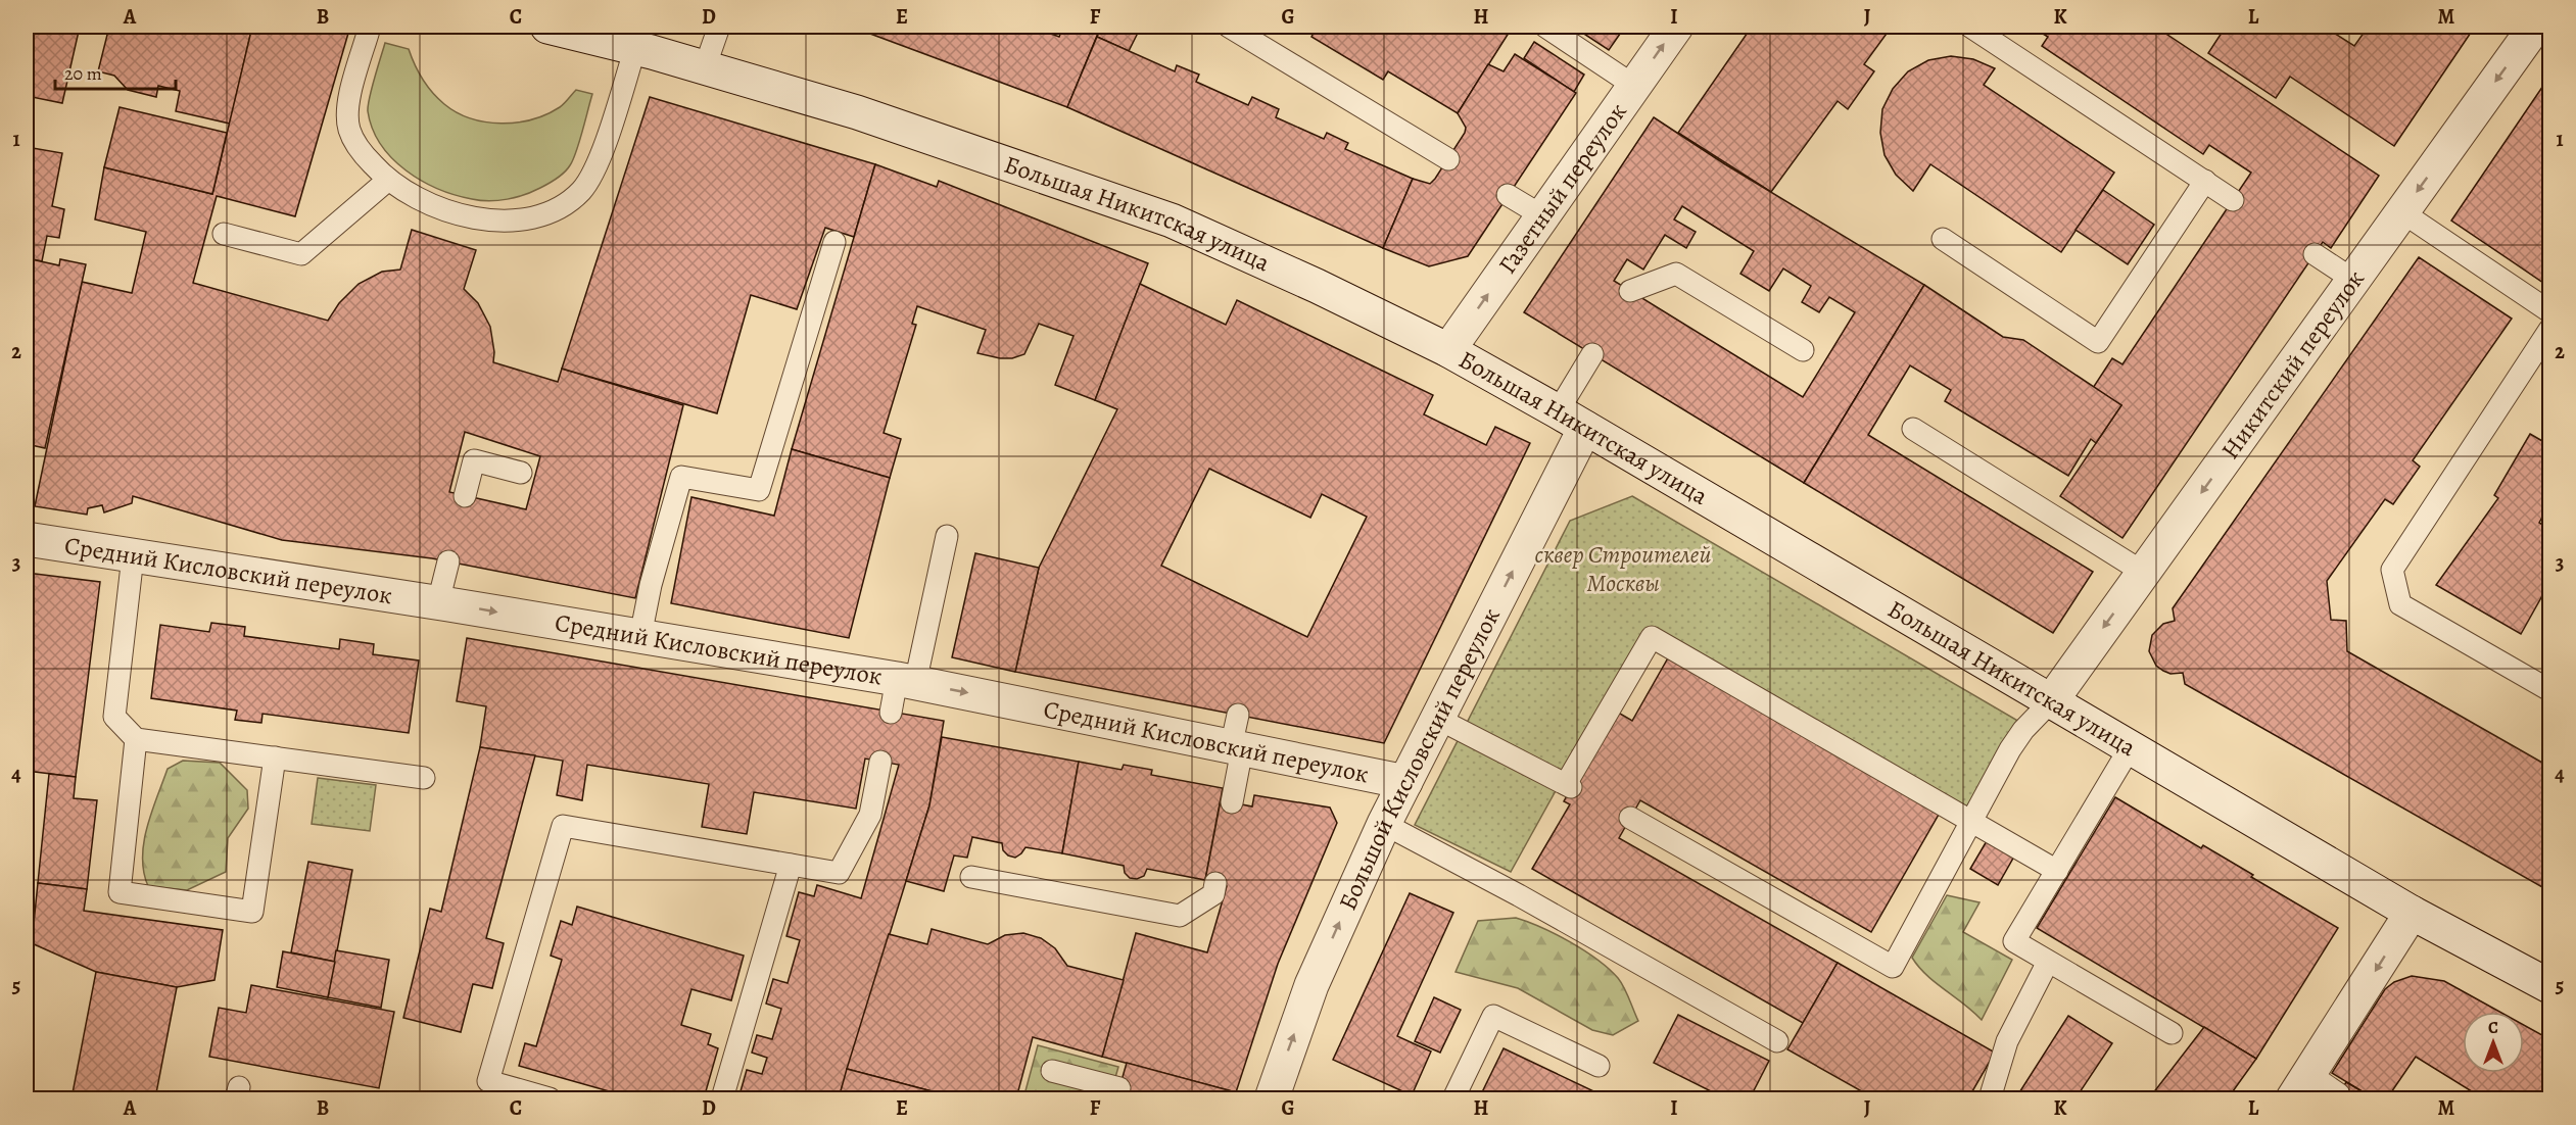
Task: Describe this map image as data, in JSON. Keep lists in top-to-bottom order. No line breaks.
{"streets":{"street":["Газетный переулок","Большая Никитская улица","Никитский переулок","Средний Кисловский переулок","Большой Кисловский переулок"]},"crossings":[["Газетный переулок","Большая Никитская улица"],["Большая Никитская улица","Никитский переулок"],["Большая Никитская улица","Большой Кисловский переулок"],["Средний Кисловский переулок","Большой Кисловский переулок"]],"one_way":["Газетный переулок","Никитский переулок","Средний Кисловский переулок","Большой Кисловский переулок"],"parks":["сквер Строителей Москвы"],"scale_bar":"20 m","north":"top","grid":{"columns":["A","B","C","D","E","F","G","H","I","J","K","L","M"],"rows":["1","2","3","4","5"]}}
